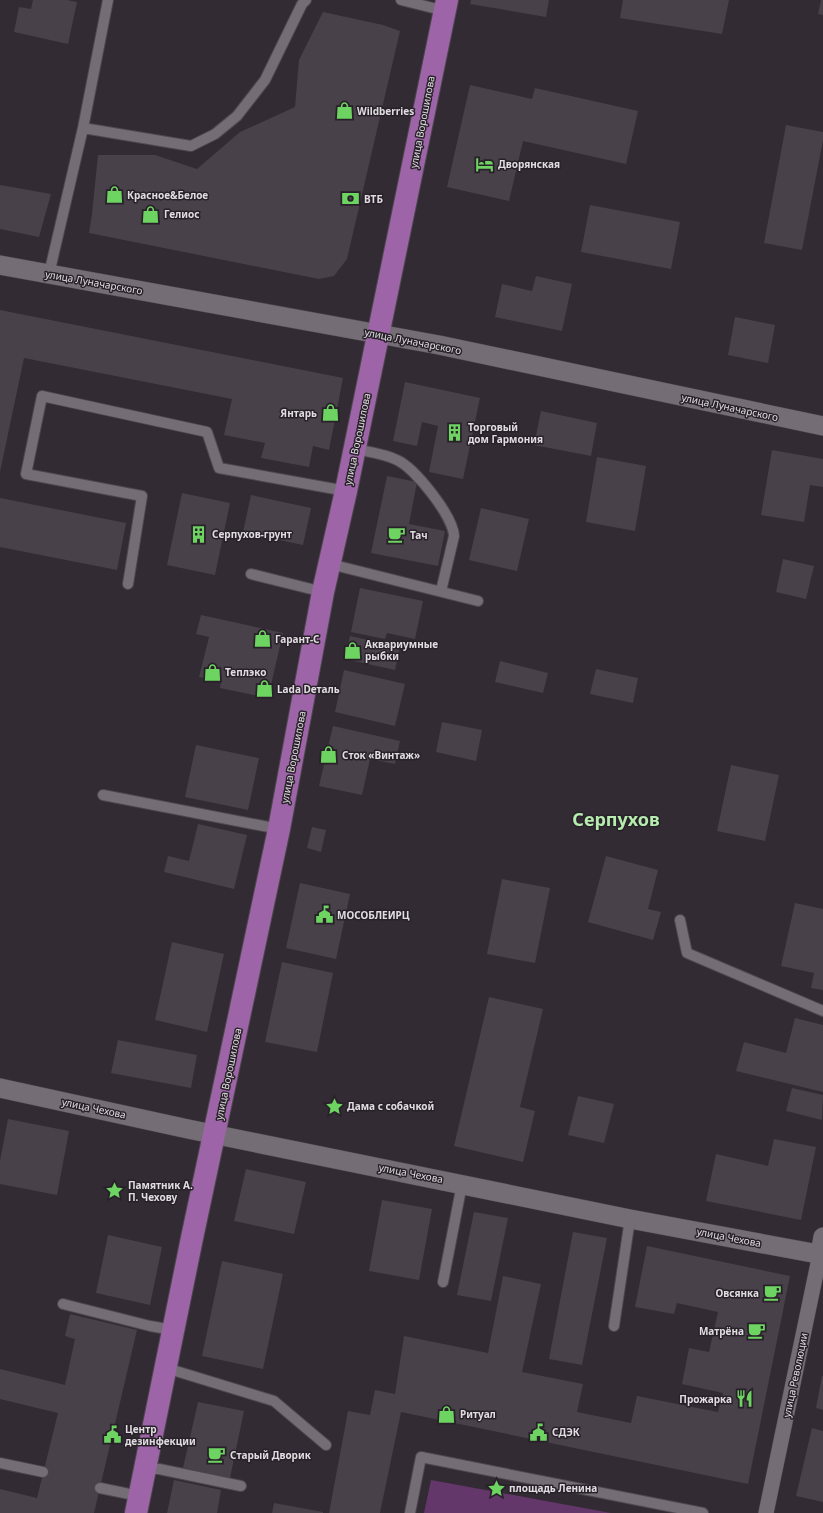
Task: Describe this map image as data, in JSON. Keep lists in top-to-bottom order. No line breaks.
{"streets":{"main road":["улица Ворошилова"],"street":["улица Луначарского","улица Чехова","улица Революции"]},"crossings":[["улица Ворошилова","улица Луначарского"],["улица Ворошилова","улица Чехова"],["улица Чехова","улица Революции"]],"districts":["Серпухов"],"places":{"shop":["Wildberries","Красное&Белое","Гелиос","Янтарь","Гарант-С","Аквариумные рыбки","Теплэко","Lada Dеталь","Сток «Винтаж»","Ритуал"],"hotel":["Дворянская"],"bank":["ВТБ"],"building":["Торговый дом Гармония","Серпухов-грунт"],"cafe":["Тач","Овсянка","Матрёнa","Старый Дворик"],"public building":["МОСОБЛЕИРЦ","СДЭК","Центр дезинфекции"],"place":["Дама с собачкой","Памятник А. П. Чехову","площадь Ленина"],"restaurant":["Прожарка"]}}
